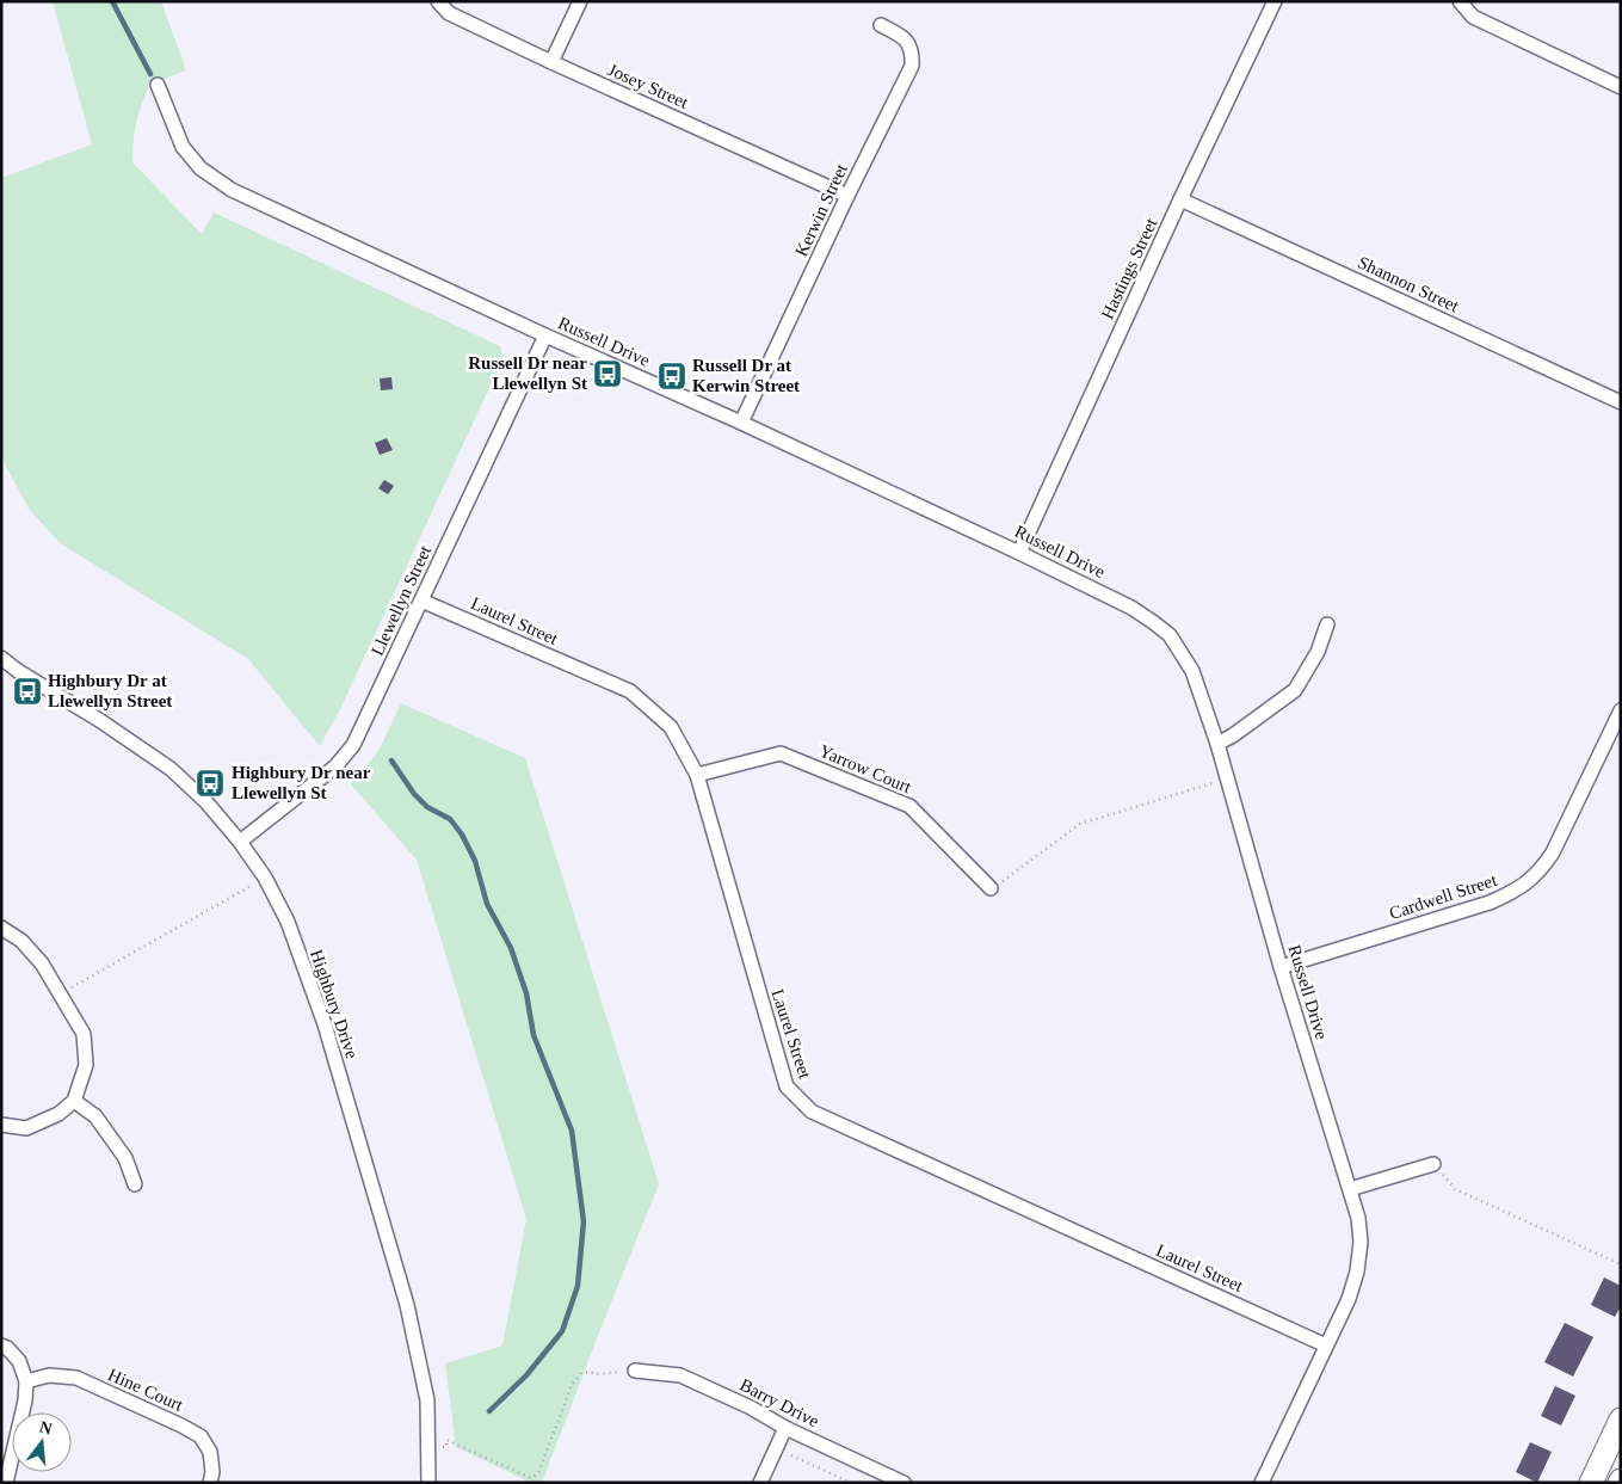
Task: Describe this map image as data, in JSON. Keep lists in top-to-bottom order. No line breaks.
{"streets":{"street":["Josey Street","Kerwin Street","Hastings Street","Shannon Street","Russell Drive","Llewellyn Street","Laurel Street","Yarrow Court","Cardwell Street","Highbury Drive","Hine Court","Barry Drive"]},"crossings":[["Josey Street","Kerwin Street"],["Kerwin Street","Russell Drive"],["Hastings Street","Shannon Street"],["Hastings Street","Russell Drive"],["Russell Drive","Llewellyn Street"],["Russell Drive","Laurel Street"],["Russell Drive","Cardwell Street"],["Llewellyn Street","Laurel Street"],["Llewellyn Street","Highbury Drive"],["Laurel Street","Yarrow Court"]],"places":{"bus stop":["Russell Dr near Llewellyn St","Russell Dr at Kerwin Street","Highbury Dr at Llewellyn Street","Highbury Dr near Llewellyn St"]},"north":"top"}
